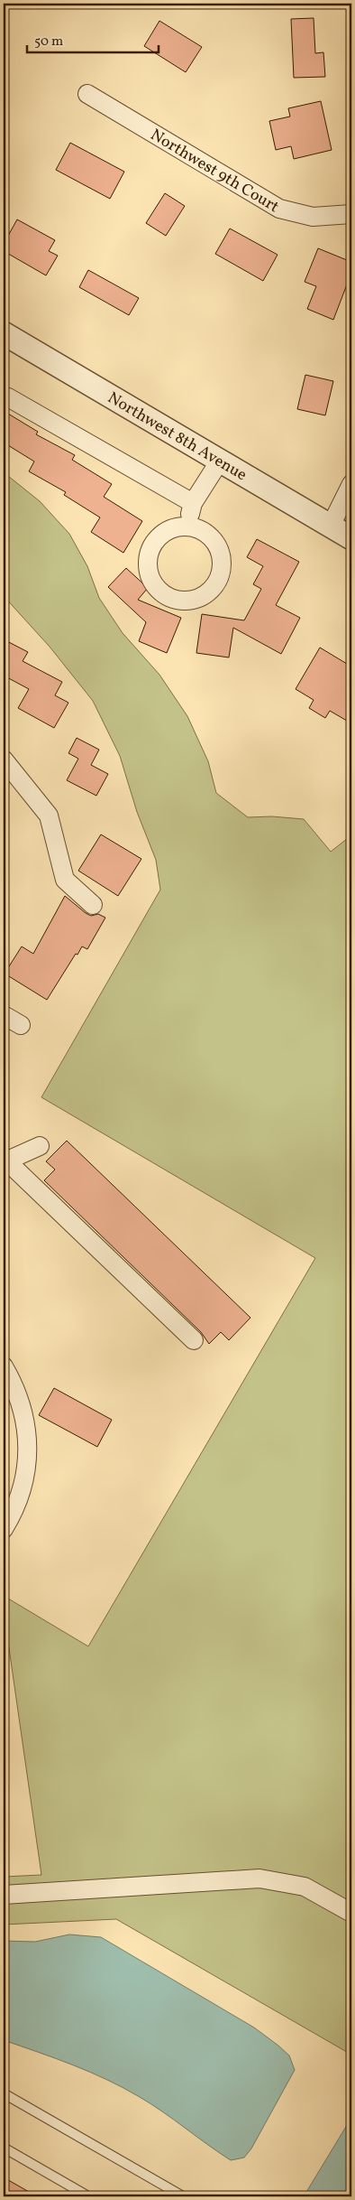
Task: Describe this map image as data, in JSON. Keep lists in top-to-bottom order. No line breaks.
{"streets":{"street":["Northwest 9th Court","Northwest 8th Avenue"]},"scale_bar":"50 m"}
